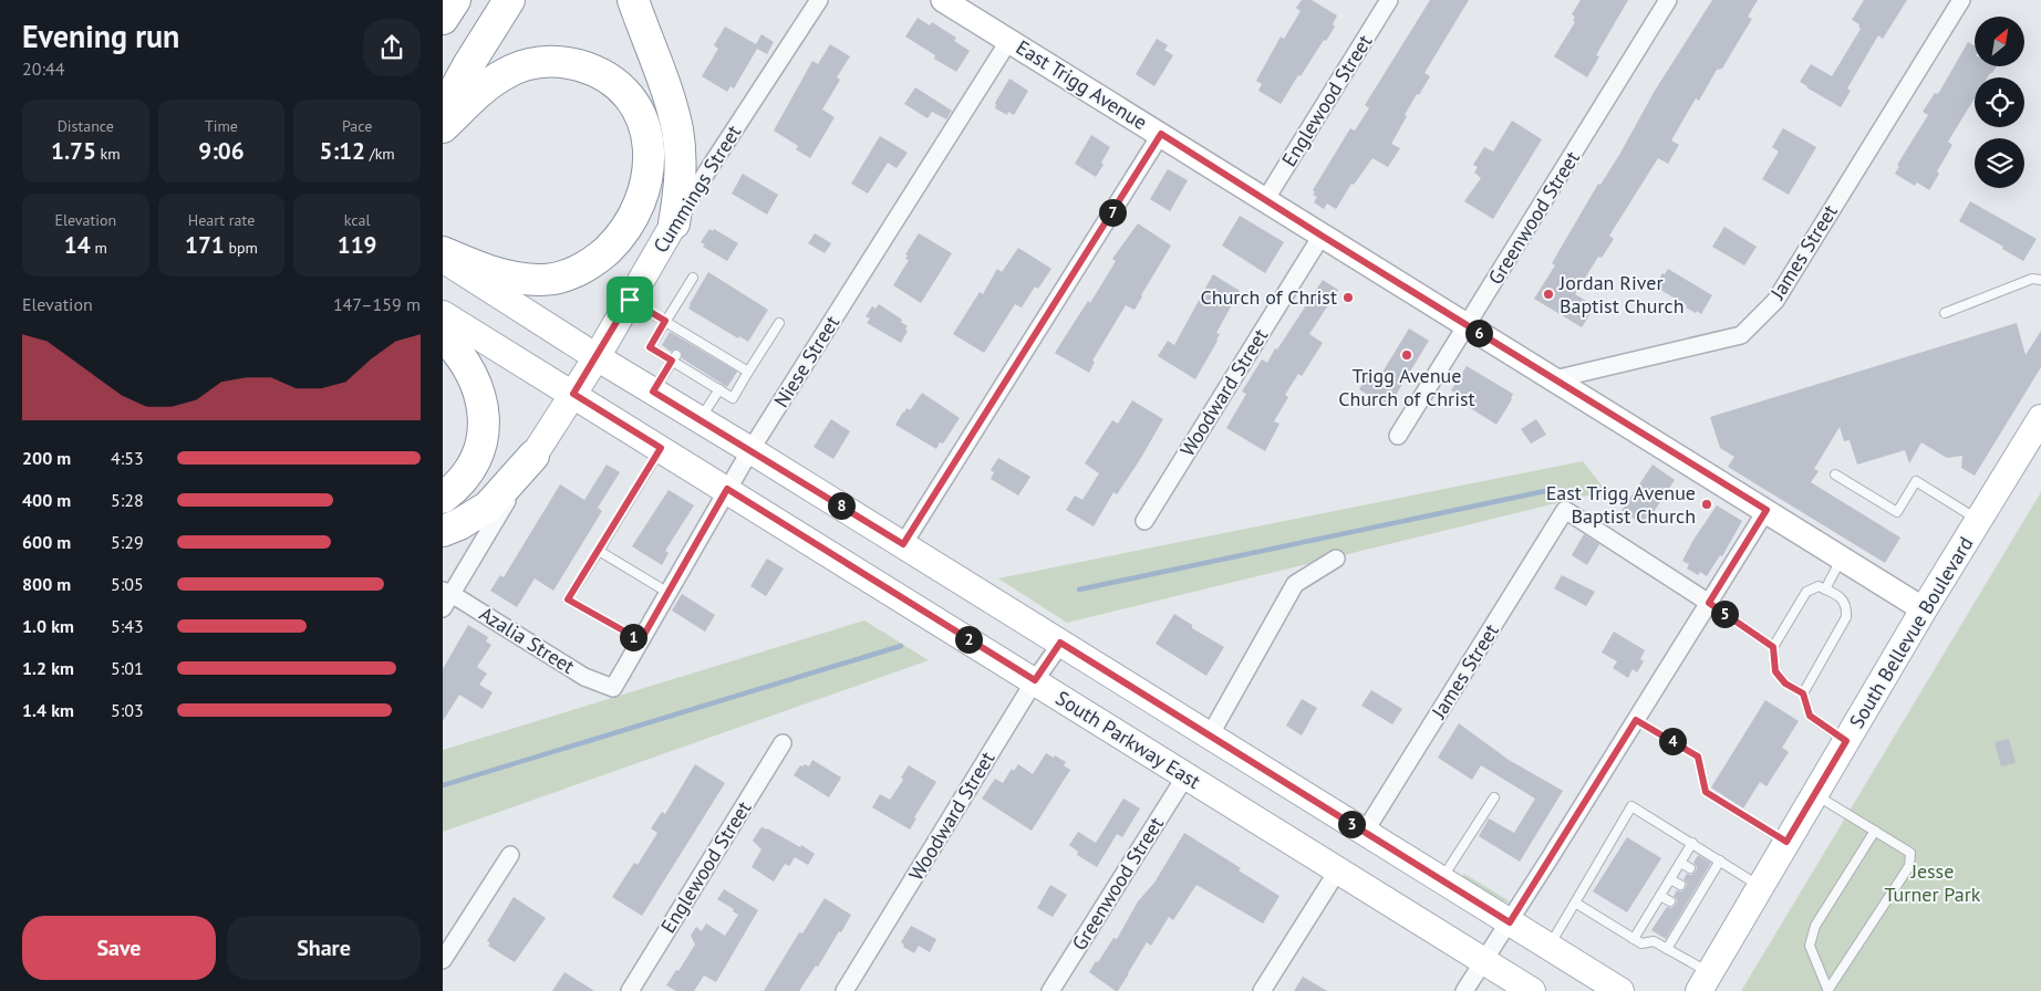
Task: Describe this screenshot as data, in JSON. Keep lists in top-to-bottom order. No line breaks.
{"streets":{"main road":["Cummings Street","South Bellevue Boulevard","South Parkway East"],"street":["East Trigg Avenue","Englewood Street","Greenwood Street","James Street","Niese Street","Woodward Street","Azalia Street"]},"crossings":[["East Trigg Avenue","Englewood Street"],["East Trigg Avenue","Greenwood Street"],["East Trigg Avenue","James Street"],["East Trigg Avenue","Niese Street"],["East Trigg Avenue","Woodward Street"],["East Trigg Avenue","South Bellevue Boulevard"],["Cummings Street","Azalia Street"],["Cummings Street","South Parkway East"],["Greenwood Street","South Parkway East"],["Niese Street","Azalia Street"],["Niese Street","South Parkway East"],["Woodward Street","South Parkway East"]],"parks":["Jesse Turner Park"],"places":["Jordan River Baptist Church","Church of Christ","Trigg Avenue Church of Christ","East Trigg Avenue Baptist Church"],"north":"top right","page":{"heading":["Evening run","20:44"],"stats":[["Distance","1.75 km"],["Time","9:06"],["Pace","5:12 /km"],["Elevation","14 m"],["Heart rate","171 bpm"],["kcal","119"]],"pins":["7","6","8","5","1","2","4","3"],"chart":["Elevation","147–159 m"],"list":[{"name":"200 m","note":"4:53"},{"name":"400 m","note":"5:28"},{"name":"600 m","note":"5:29"},{"name":"800 m","note":"5:05"},{"name":"1.0 km","note":"5:43"},{"name":"1.2 km","note":"5:01"},{"name":"1.4 km","note":"5:03"}],"buttons":["Save","Share"]}}
